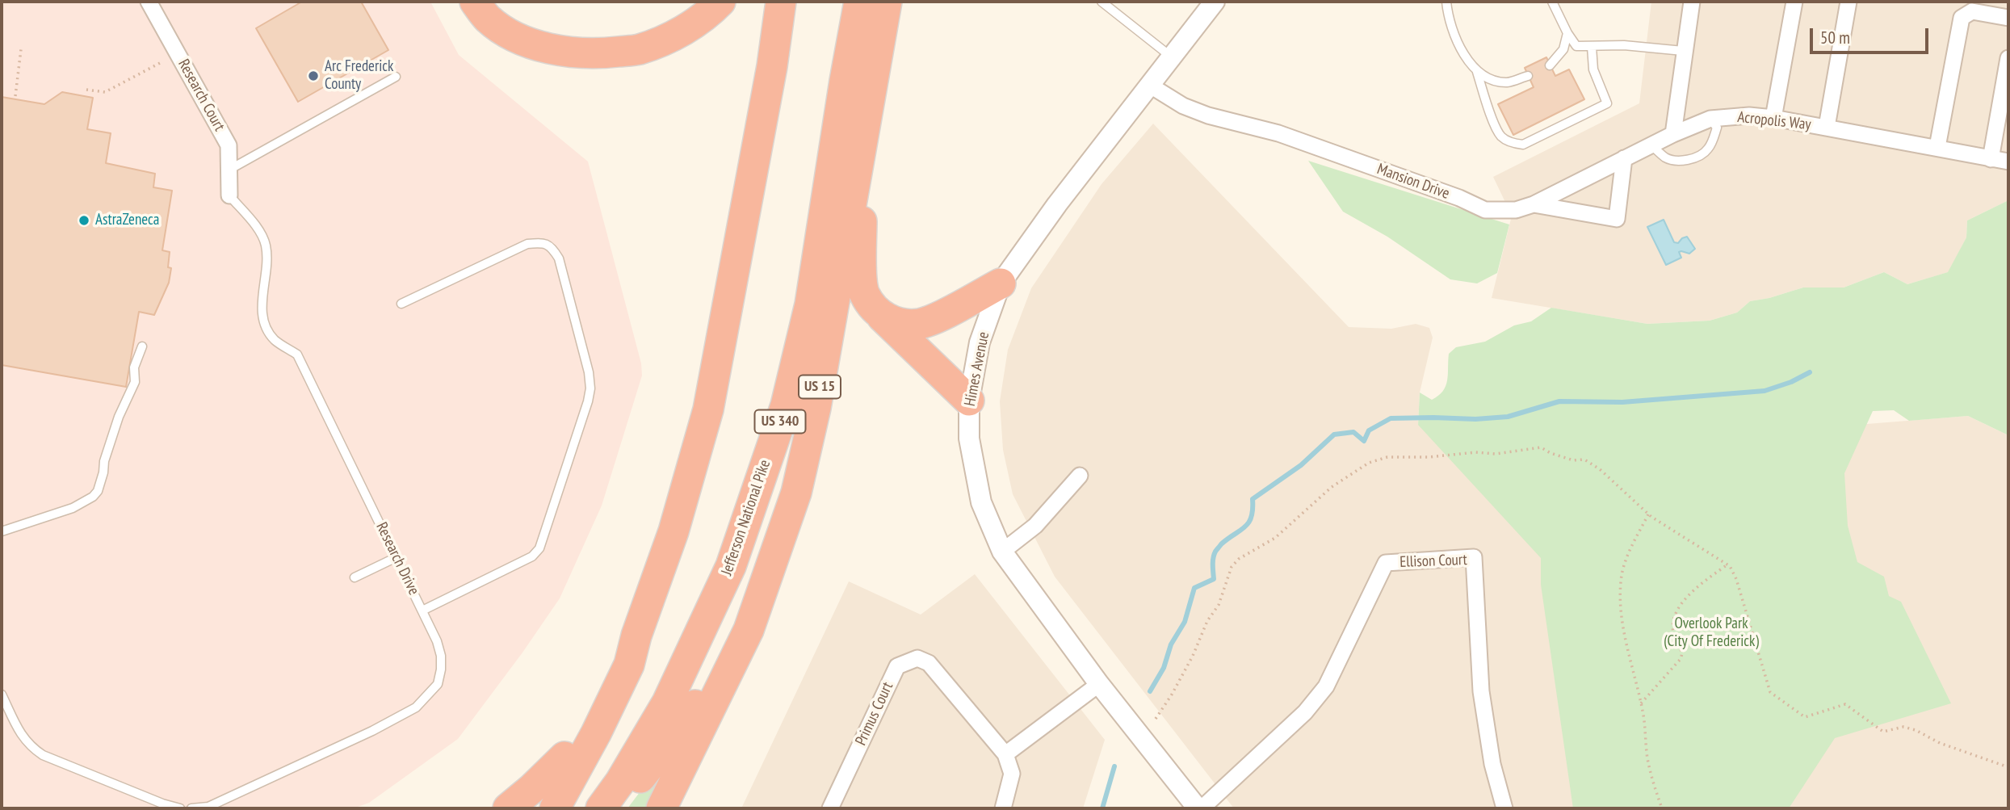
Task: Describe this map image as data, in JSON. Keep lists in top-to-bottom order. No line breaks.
{"streets":{"highway":["US 15","US 340","Jefferson National Pike"],"street":["Research Court","Acropolis Way","Mansion Drive","Himes Avenue","Ellison Court","Primus Court"],"lane":["Research Drive"]},"crossings":[["Research Court","Research Drive"],["Acropolis Way","Mansion Drive"],["Mansion Drive","Himes Avenue"],["Himes Avenue","Ellison Court"]],"parks":["Overlook Park (City Of Frederick)"],"places":["Arc Frederick County","AstraZeneca"],"scale_bar":"50 m"}
